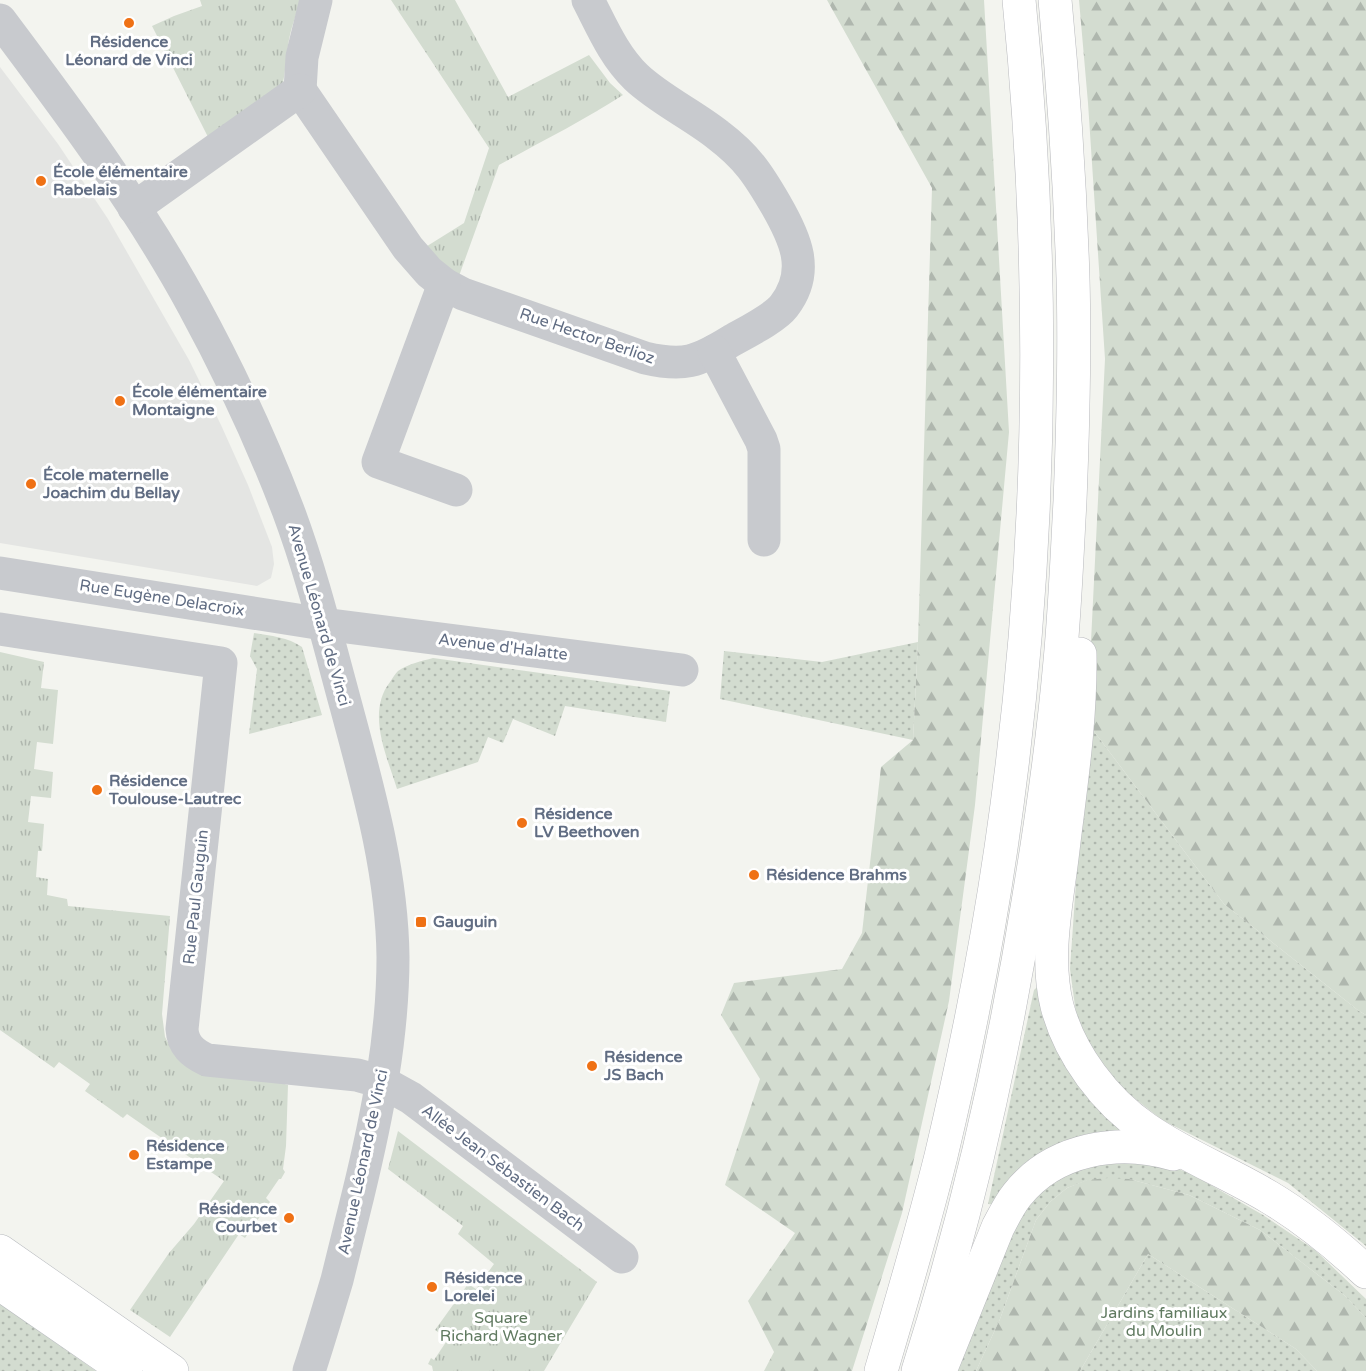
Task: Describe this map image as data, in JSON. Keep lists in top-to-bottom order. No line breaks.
{"streets":{"street":["Rue Hector Berlioz","Rue Eugène Delacroix","Avenue Léonard de Vinci","Avenue d'Halatte","Rue Paul Gauguin","Allée Jean Sébastien Bach"]},"crossings":[["Rue Eugène Delacroix","Avenue Léonard de Vinci"],["Rue Eugène Delacroix","Avenue d'Halatte"],["Avenue Léonard de Vinci","Avenue d'Halatte"],["Avenue Léonard de Vinci","Rue Paul Gauguin"],["Avenue Léonard de Vinci","Allée Jean Sébastien Bach"],["Rue Paul Gauguin","Allée Jean Sébastien Bach"]],"parks":["Jardins familiaux du Moulin","Square Richard Wagner"],"places":{"other":["Résidence Léonard de Vinci","École élémentaire Rabelais","École élémentaire Montaigne","École maternelle Joachim du Bellay","Résidence Toulouse-Lautrec","Résidence LV Beethoven","Résidence Brahms","Résidence JS Bach","Résidence Estampe","Résidence Courbet","Résidence Lorelei"],"transit":["Gauguin"]}}
